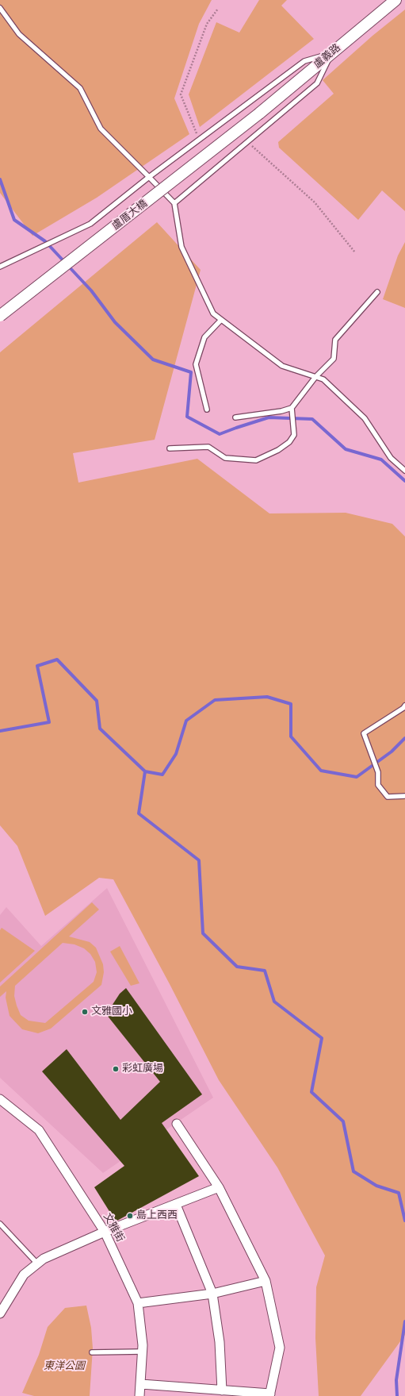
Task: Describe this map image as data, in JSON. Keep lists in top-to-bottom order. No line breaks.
{"streets":{"street":["盧義路","盧厝大橋","文雅街"]},"crossings":[["盧義路","盧厝大橋"]],"parks":["東洋公園"],"places":["文雅國小","彩虹廣場","島上西西"]}
